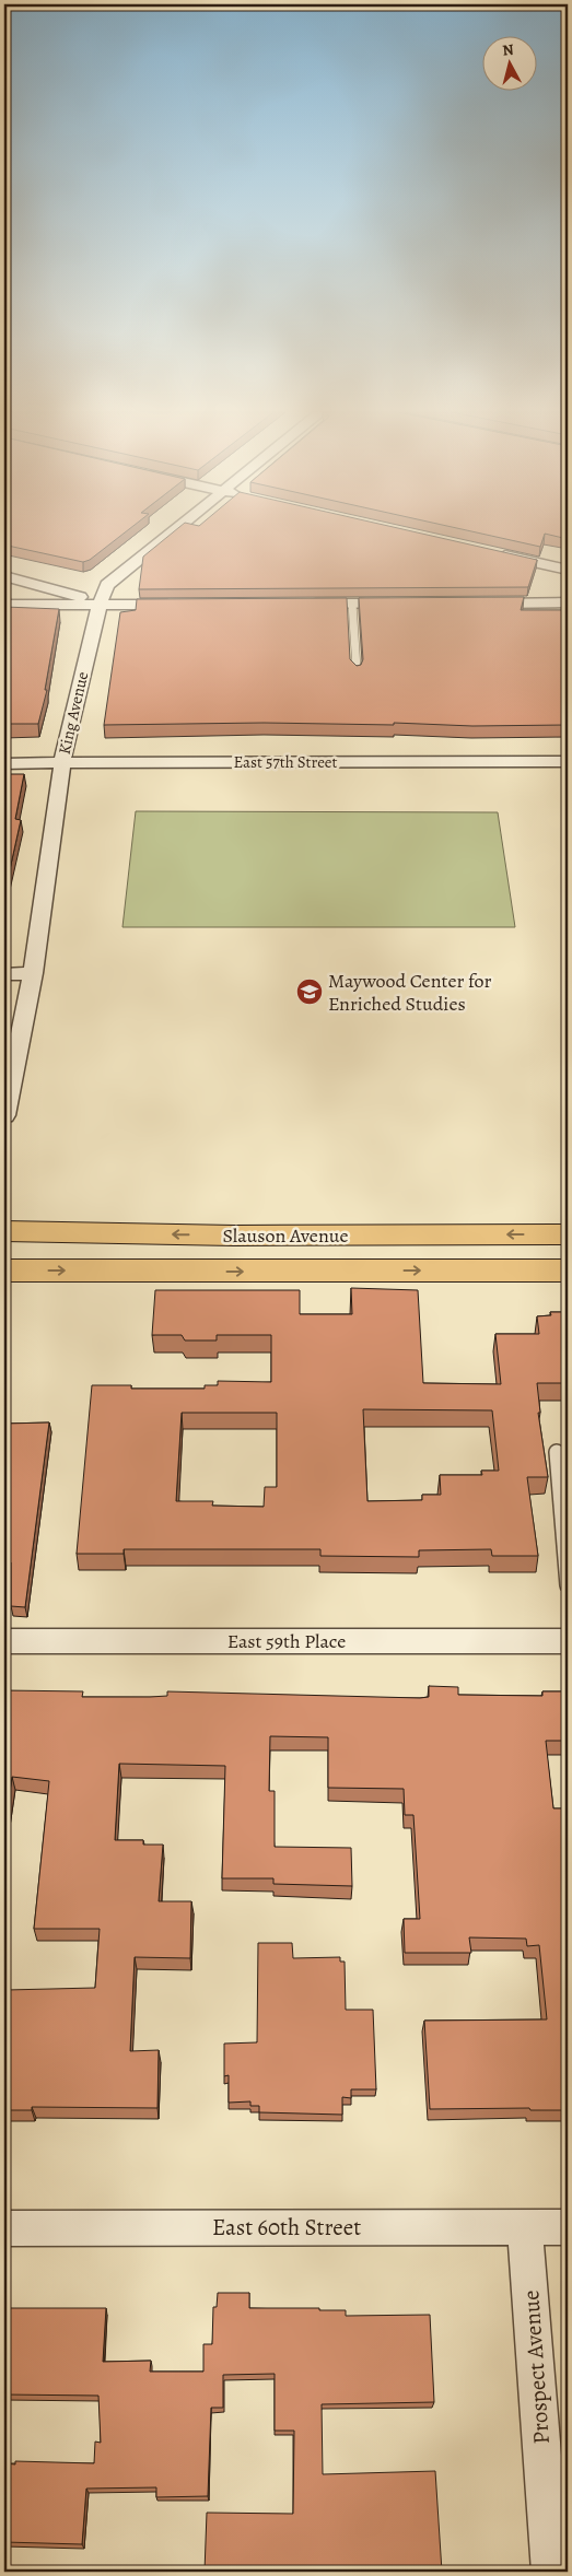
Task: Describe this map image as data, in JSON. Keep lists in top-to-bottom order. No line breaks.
{"streets":{"main road":["Slauson Avenue"],"street":["King Avenue","East 57th Street","East 59th Place","East 60th Street","Prospect Avenue"]},"crossings":[["King Avenue","East 57th Street"],["East 60th Street","Prospect Avenue"]],"places":{"school or university":["Maywood Center for Enriched Studies"]},"north":"top"}
